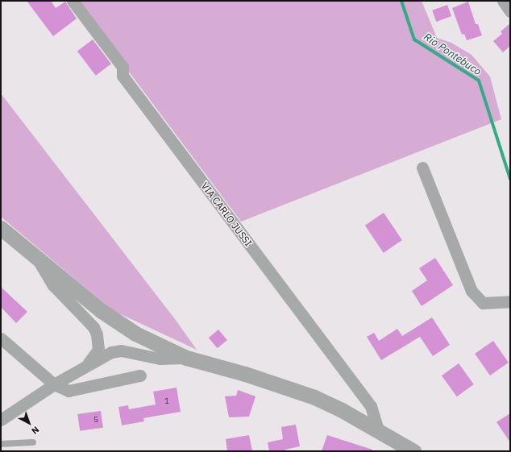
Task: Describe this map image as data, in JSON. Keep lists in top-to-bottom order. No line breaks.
{"streets":{"street":["VIA CARLO JUSSI"]},"water":["Rio Pontebuco"],"house_numbers":["1","5"],"north":"bottom right"}
